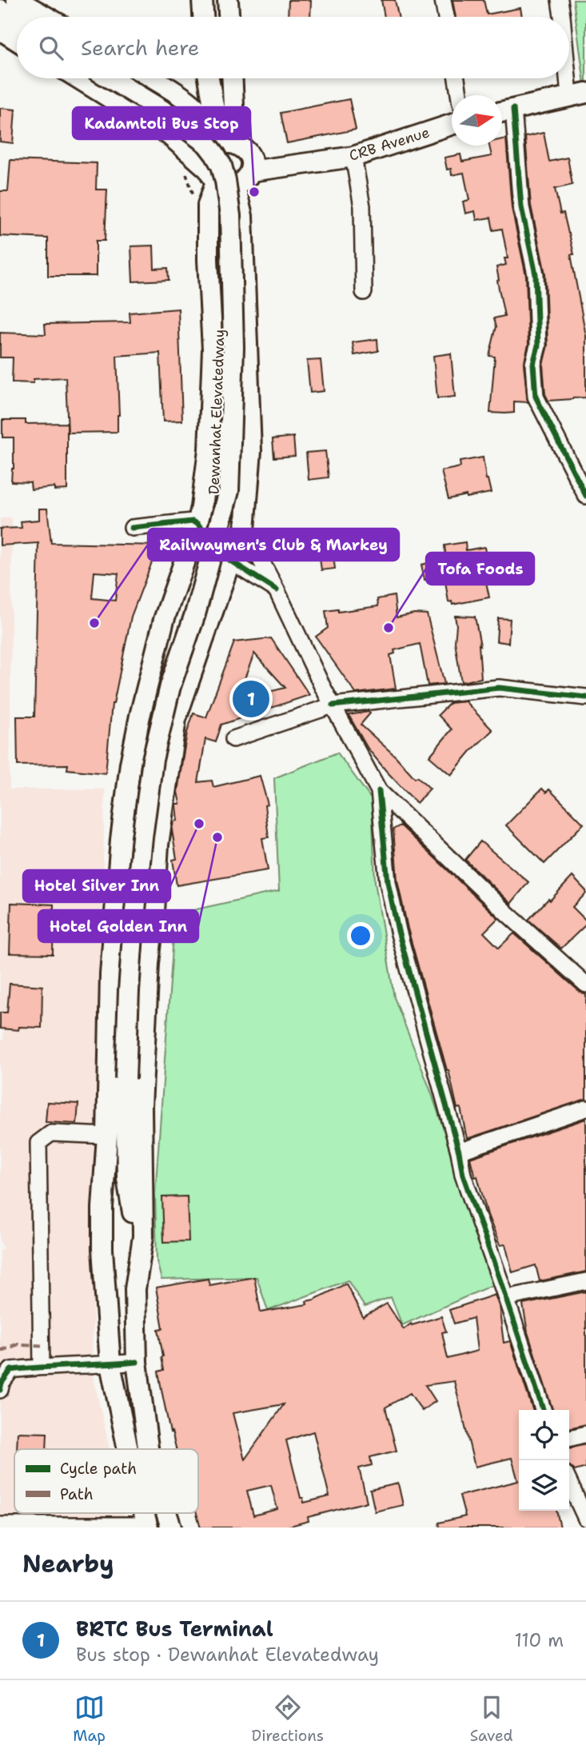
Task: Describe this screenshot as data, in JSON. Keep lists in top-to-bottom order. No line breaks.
{"streets":{"main road":["CRB Avenue","Dewanhat Elevatedway"]},"places":["Kadamtoli Bus Stop","Railwaymen's Club & Markey","Tofa Foods","Hotel Silver Inn","Hotel Golden Inn"],"legend":["Cycle path","Path"],"north":"right","page":{"search":"Search here","pins":"1","heading":"Nearby","list":[{"mark":"1","name":"BRTC Bus Terminal","note":"Bus stop · Dewanhat Elevatedway","value":"110 m"}],"nav":["Map","Directions","Saved"]}}
